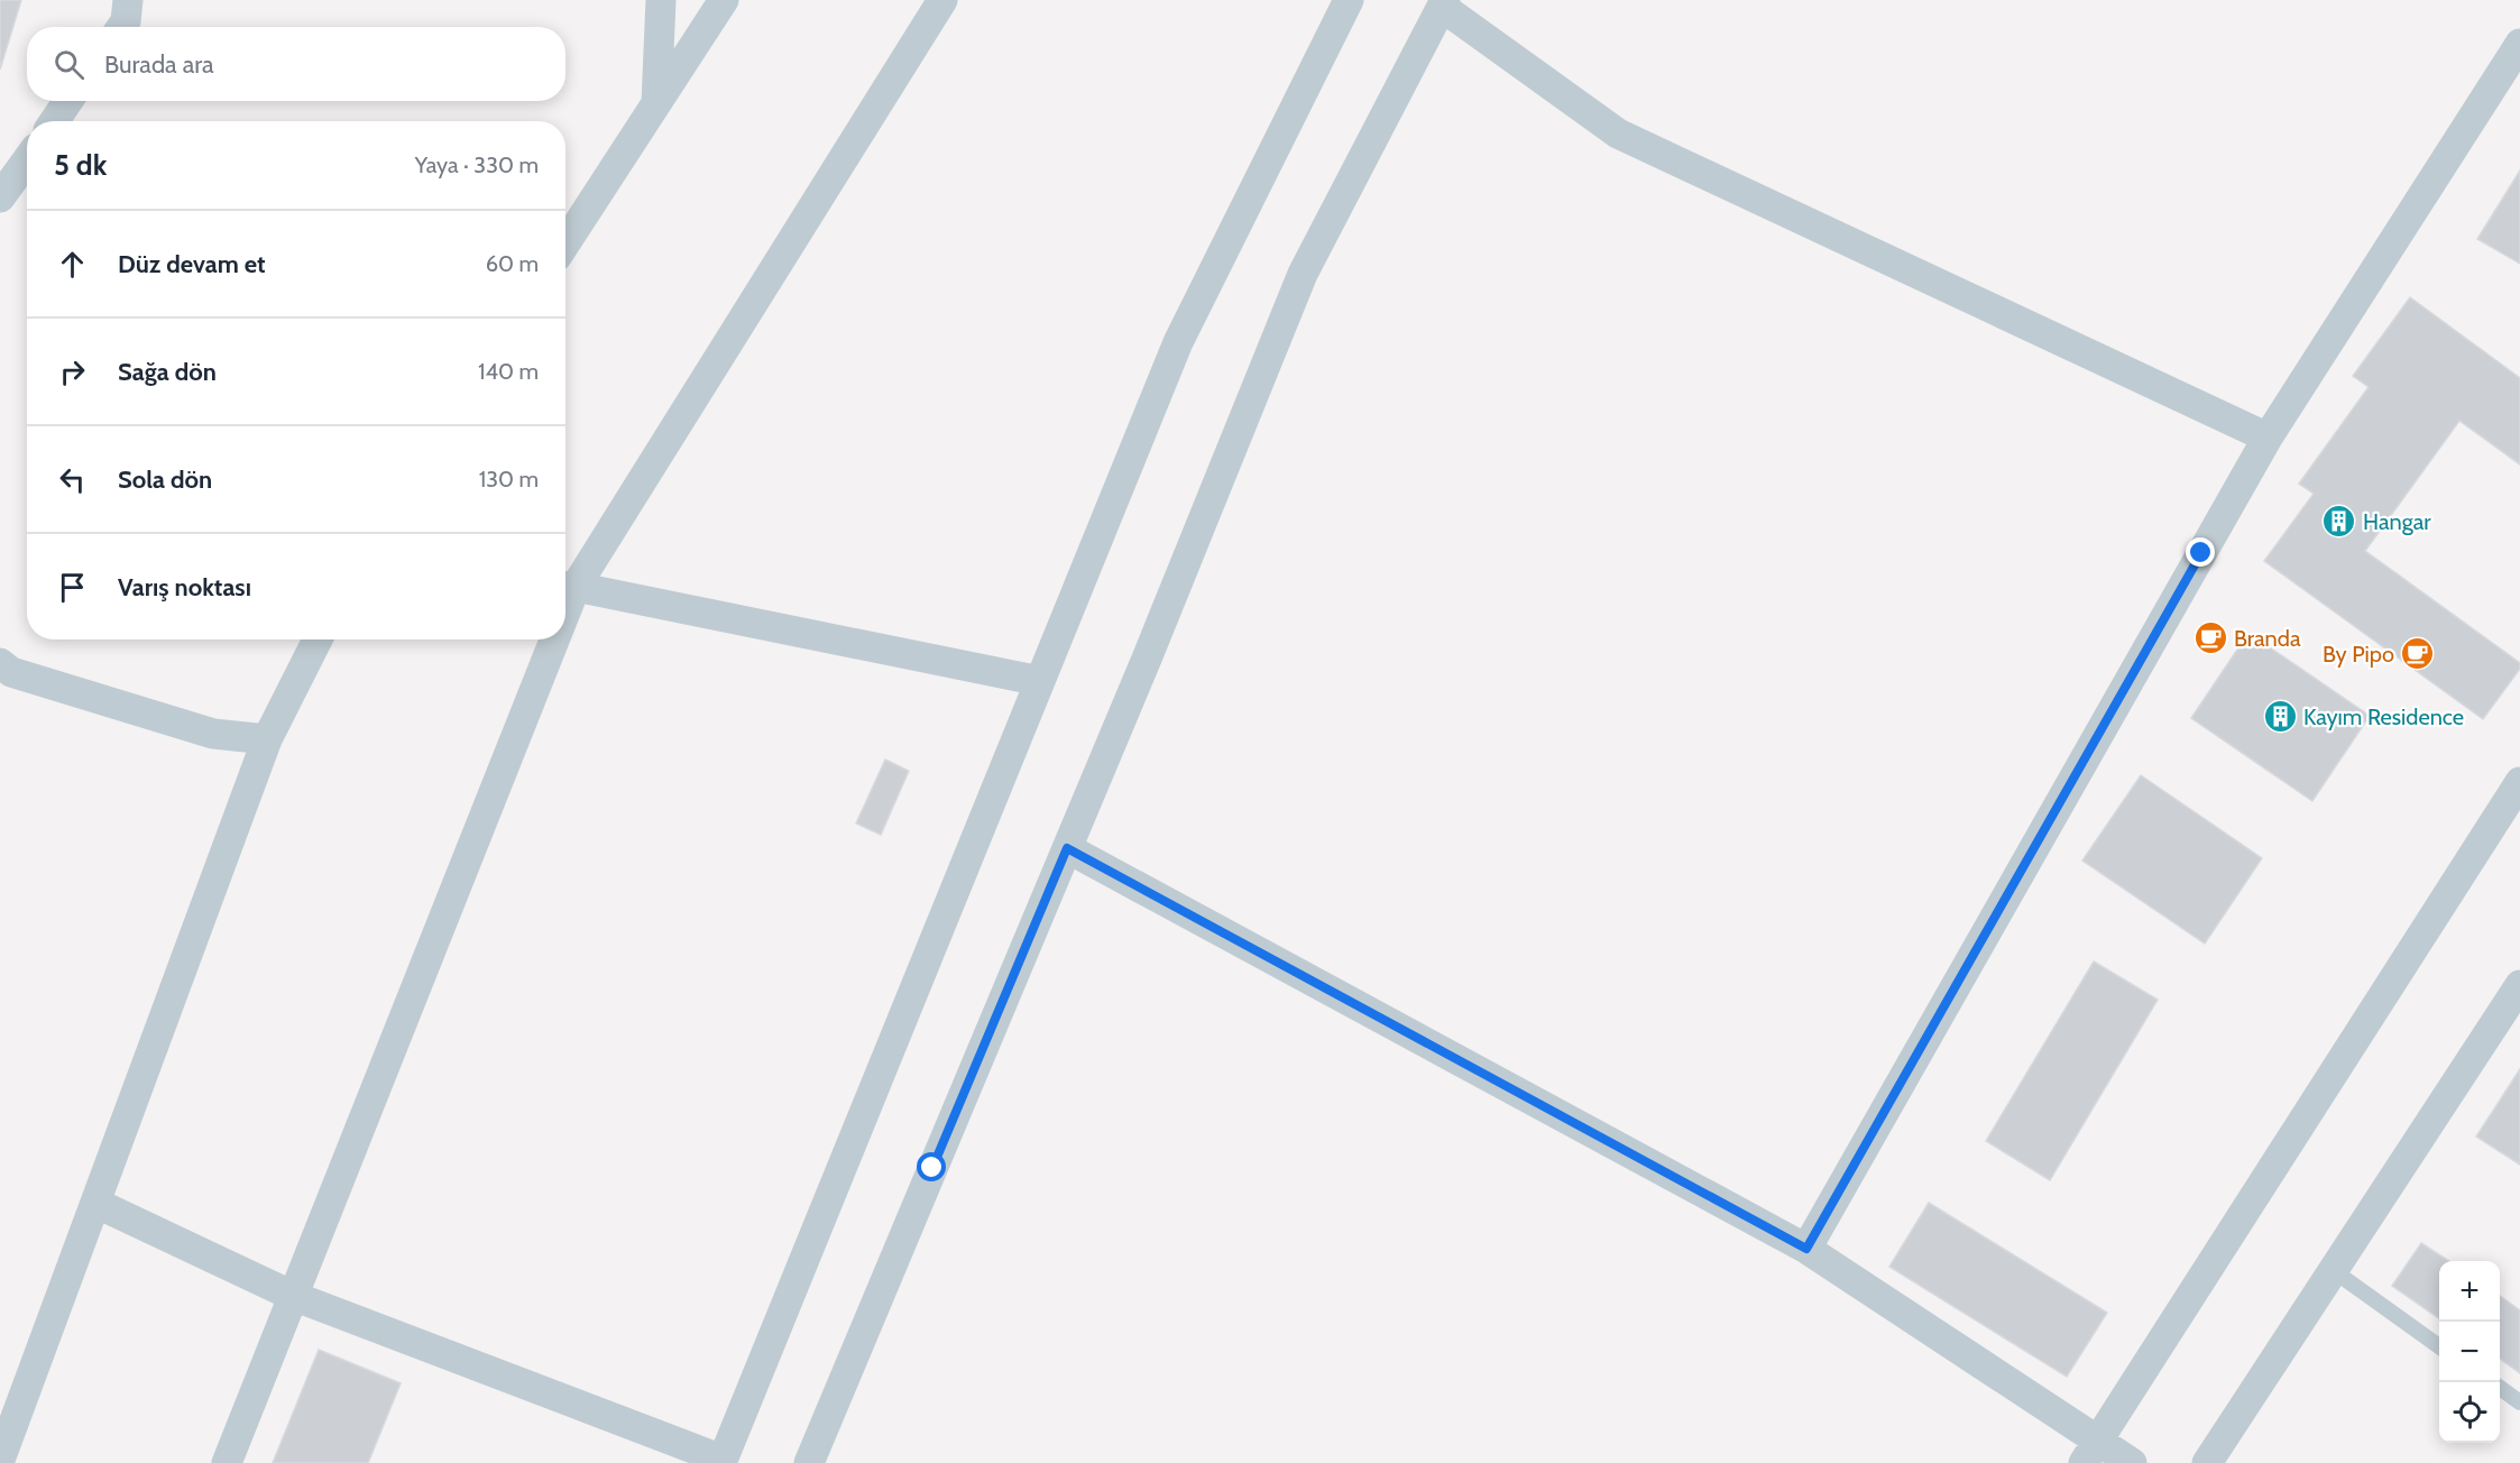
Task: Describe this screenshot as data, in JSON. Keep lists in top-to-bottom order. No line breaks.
{"places":{"building":["Hangar","Kayım Residence"],"cafe":["Branda","By Pipo"]},"page":{"search":"Burada ara","heading":["5 dk","Yaya · 330 m"],"list":[["Düz devam et","60 m"],["Sağa dön","140 m"],["Sola dön","130 m"],"Varış noktası"],"map_buttons":["+","−"]}}
